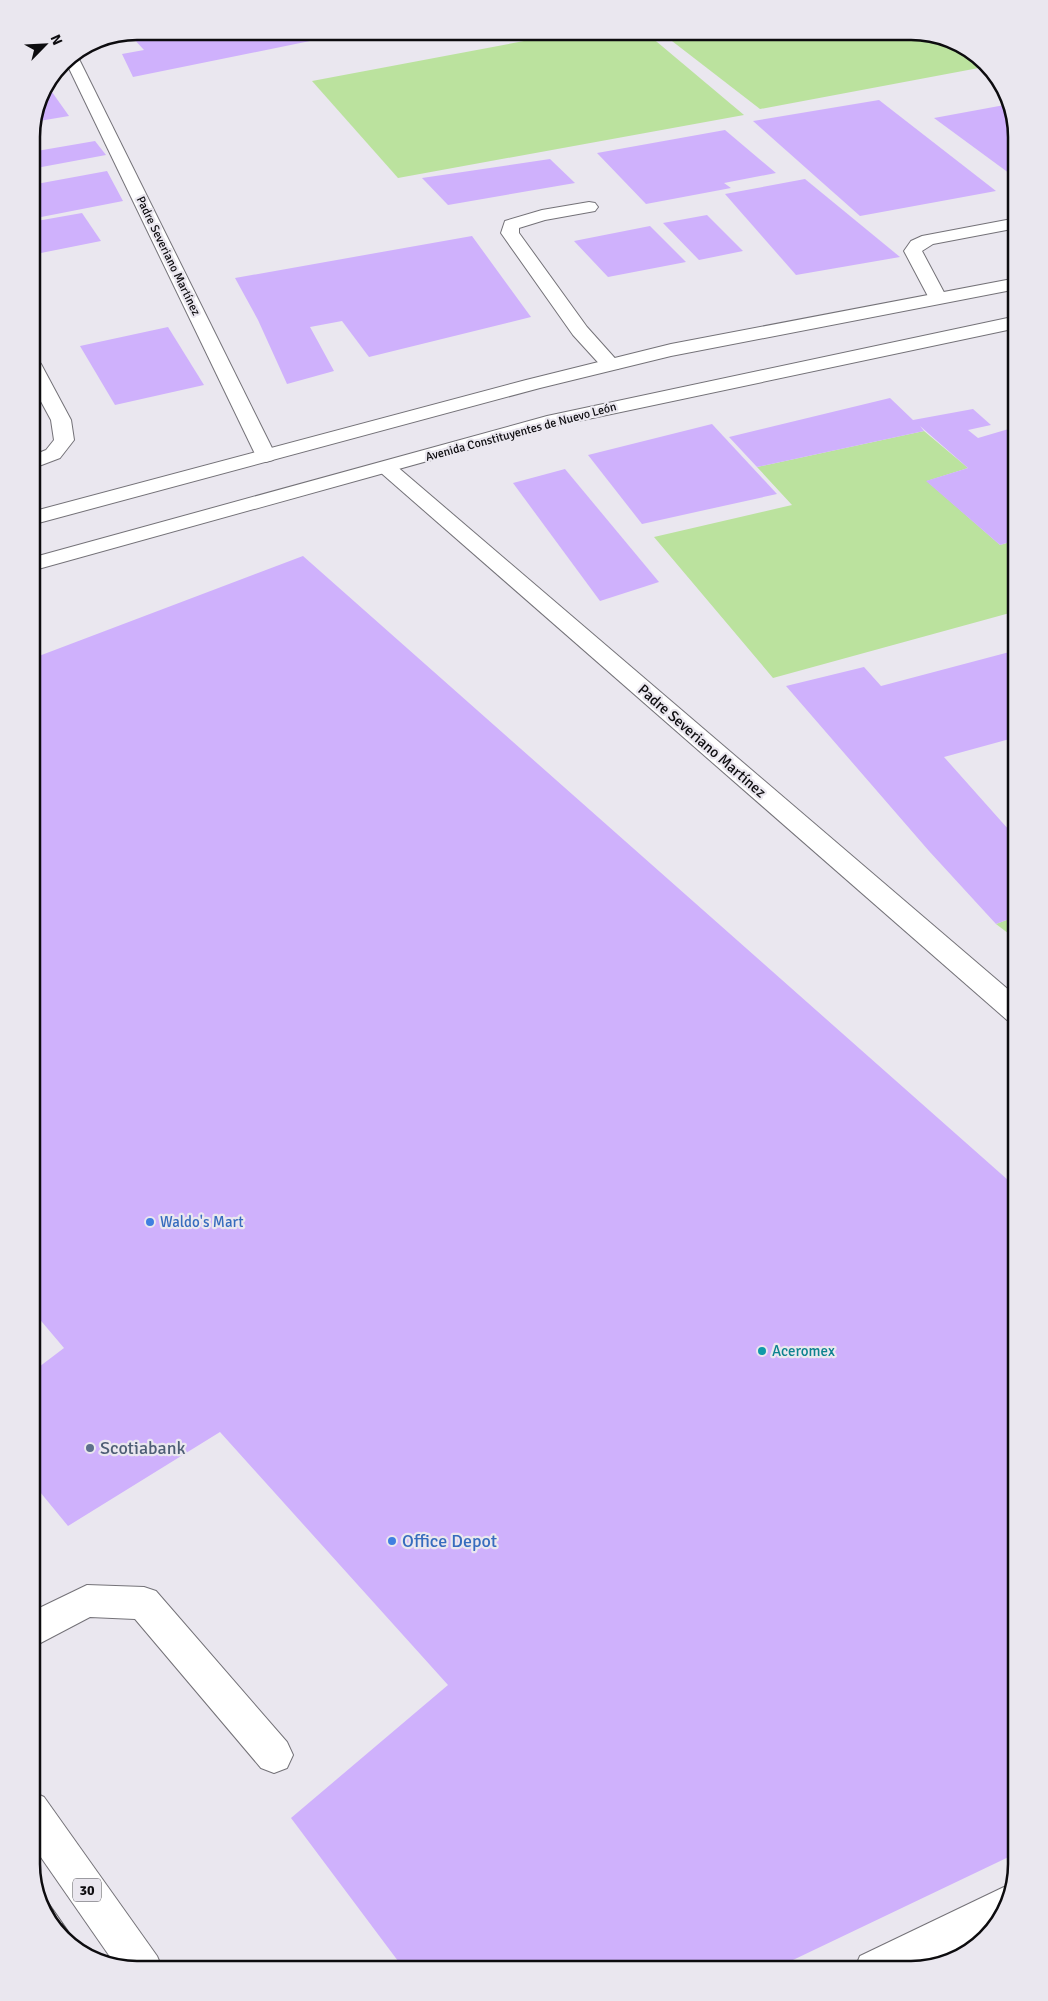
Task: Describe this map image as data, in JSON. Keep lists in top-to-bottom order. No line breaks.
{"streets":{"main road":["Padre Severiano Martínez","Avenida Constituyentes de Nuevo León","30"]},"crossings":[["Padre Severiano Martínez","Avenida Constituyentes de Nuevo León"]],"places":["Waldo's Mart","Aceromex","Scotiabank","Office Depot"],"north":"top right"}
